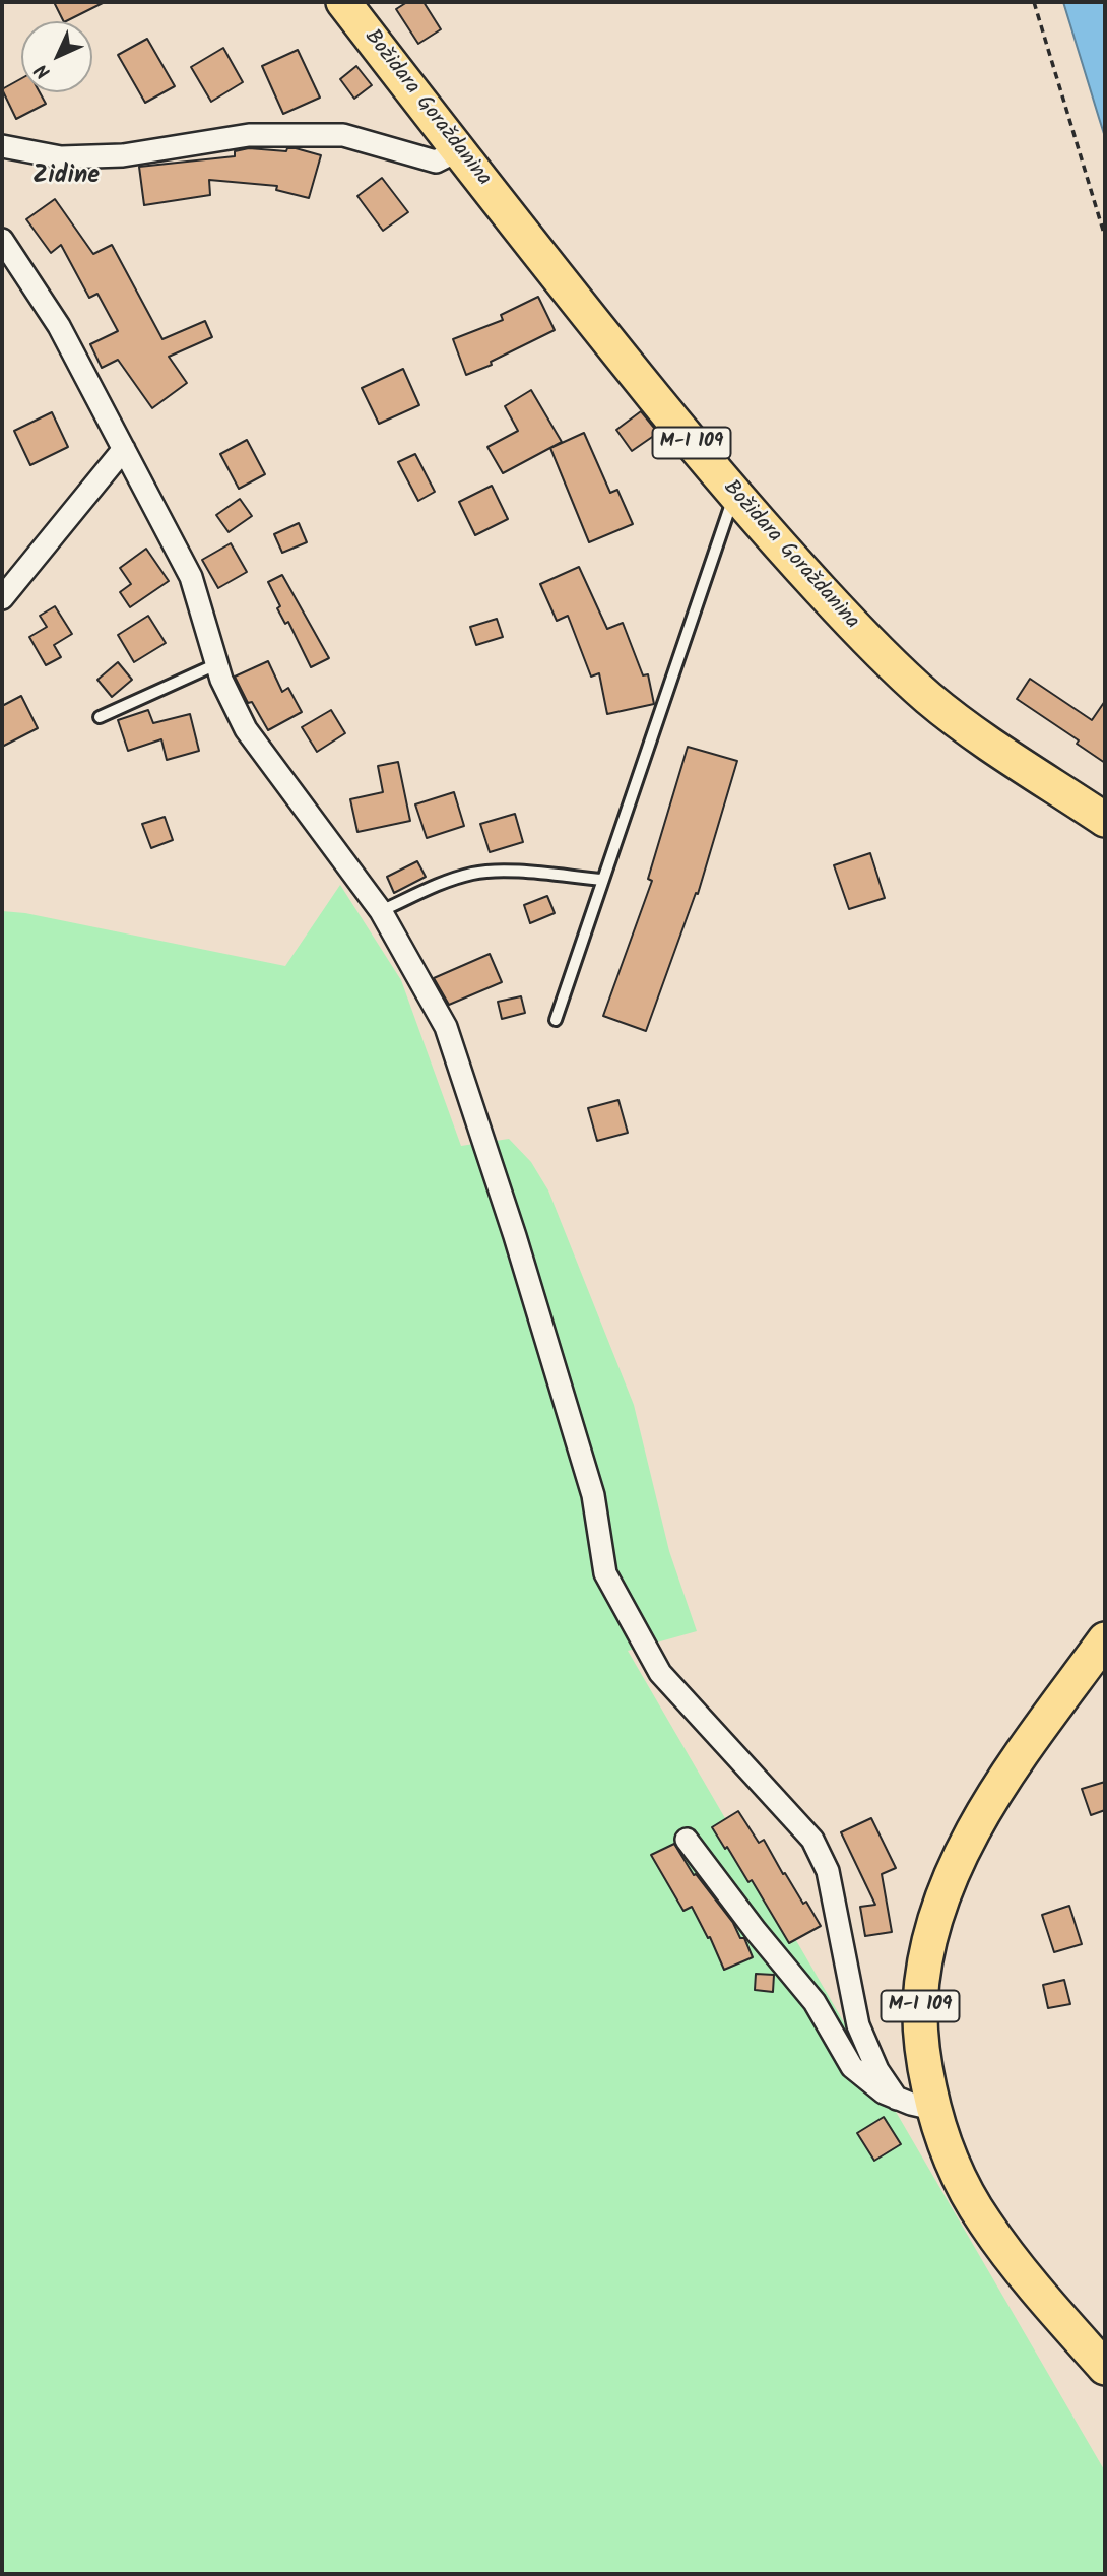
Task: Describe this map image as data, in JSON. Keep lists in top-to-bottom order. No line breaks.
{"streets":{"main road":["Božidara Goraždanina","M-I 109"]},"districts":["Zidine"],"north":"bottom left"}
